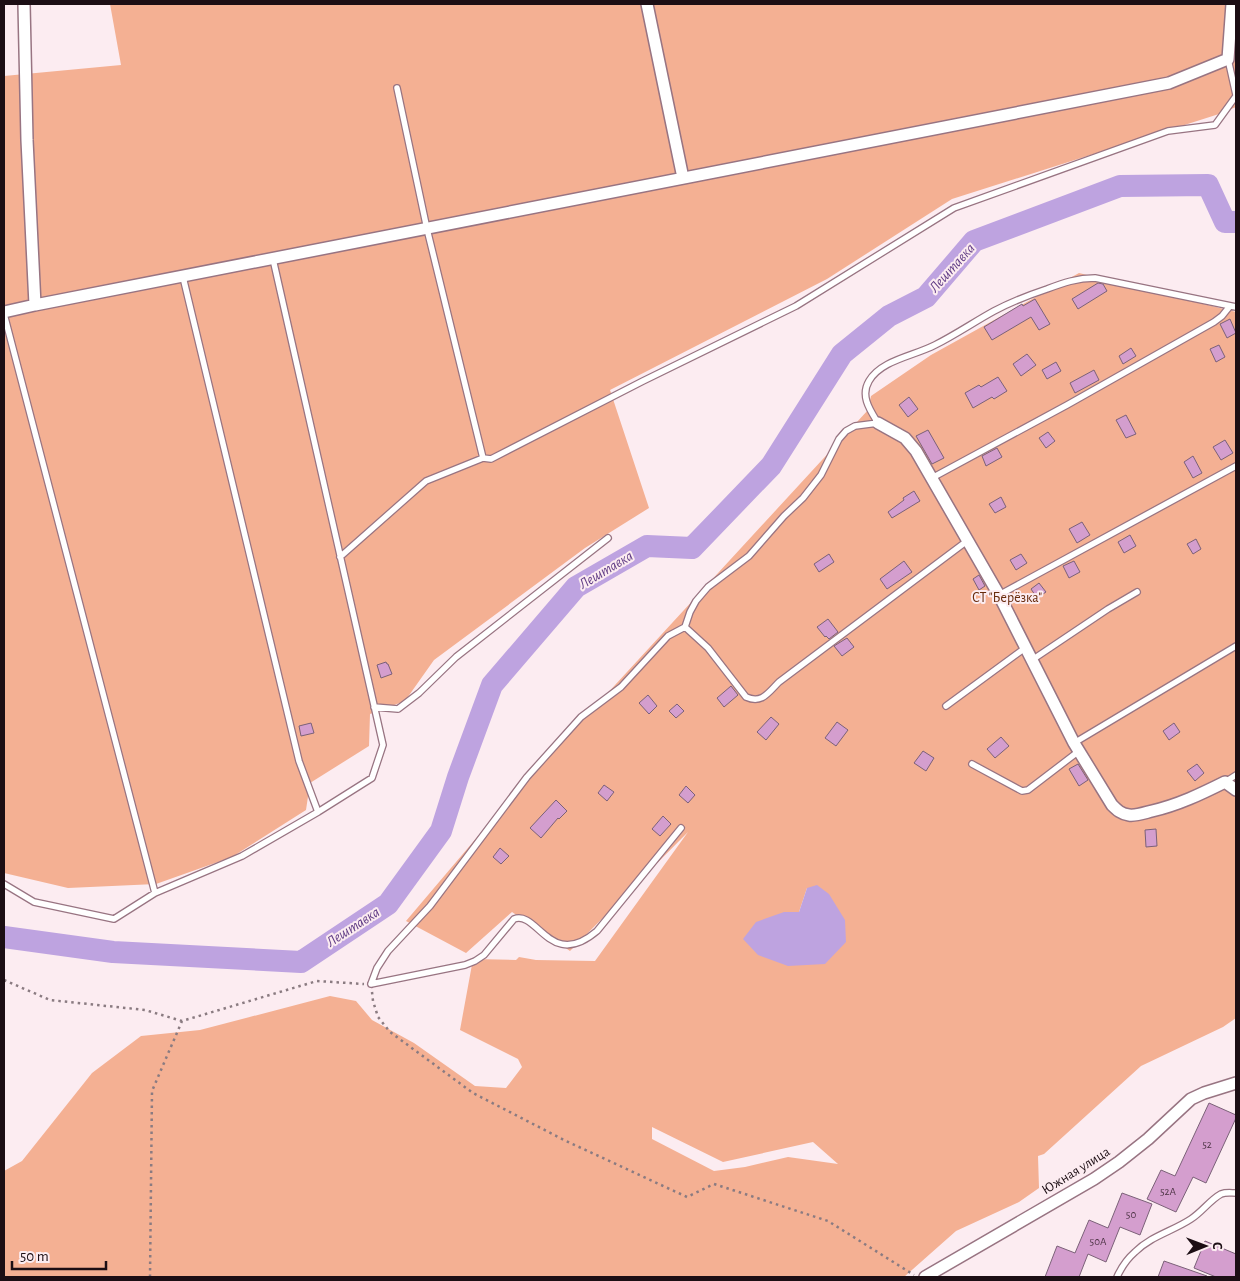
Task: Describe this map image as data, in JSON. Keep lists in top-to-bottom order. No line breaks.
{"streets":{"street":["Южная улица"]},"water":["Лештавка"],"parks":["СТ \"Берёзка\""],"house_numbers":["52","52А","50","50А"],"scale_bar":"50 m","north":"right"}
